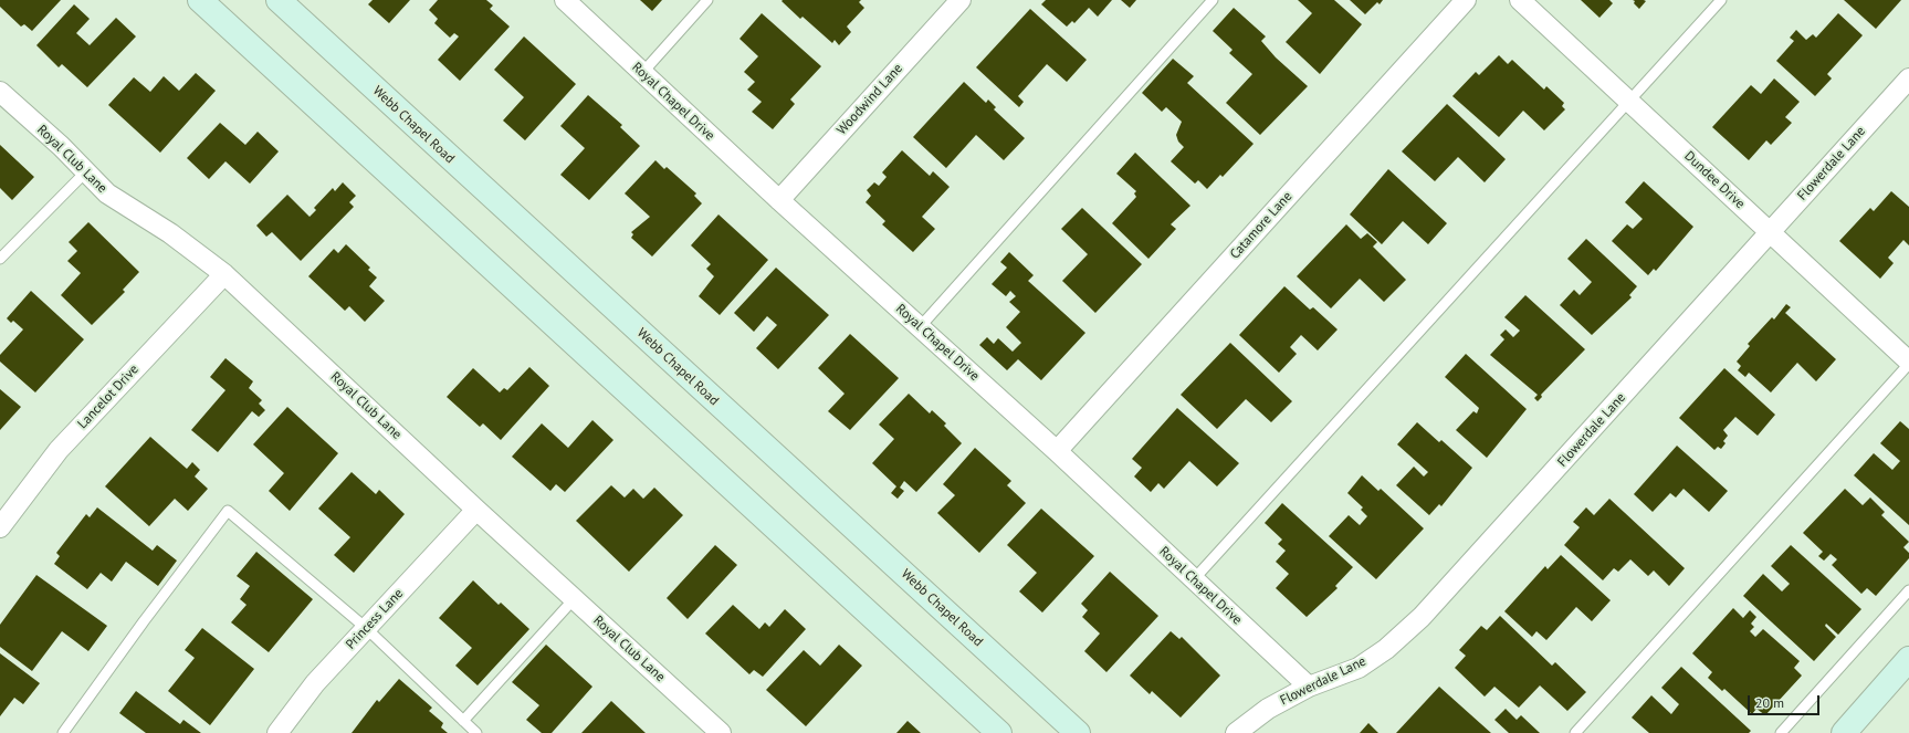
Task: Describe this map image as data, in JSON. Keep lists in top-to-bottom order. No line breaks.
{"streets":{"main road":["Webb Chapel Road"],"street":["Woodwind Lane","Royal Chapel Drive","Royal Club Lane","Flowerdale Lane","Dundee Drive","Catamore Lane","Lancelot Drive","Princess Lane"]},"crossings":[["Woodwind Lane","Royal Chapel Drive"],["Royal Chapel Drive","Flowerdale Lane"],["Royal Chapel Drive","Catamore Lane"],["Royal Club Lane","Lancelot Drive"],["Royal Club Lane","Princess Lane"],["Flowerdale Lane","Dundee Drive"]],"scale_bar":"20 m"}
